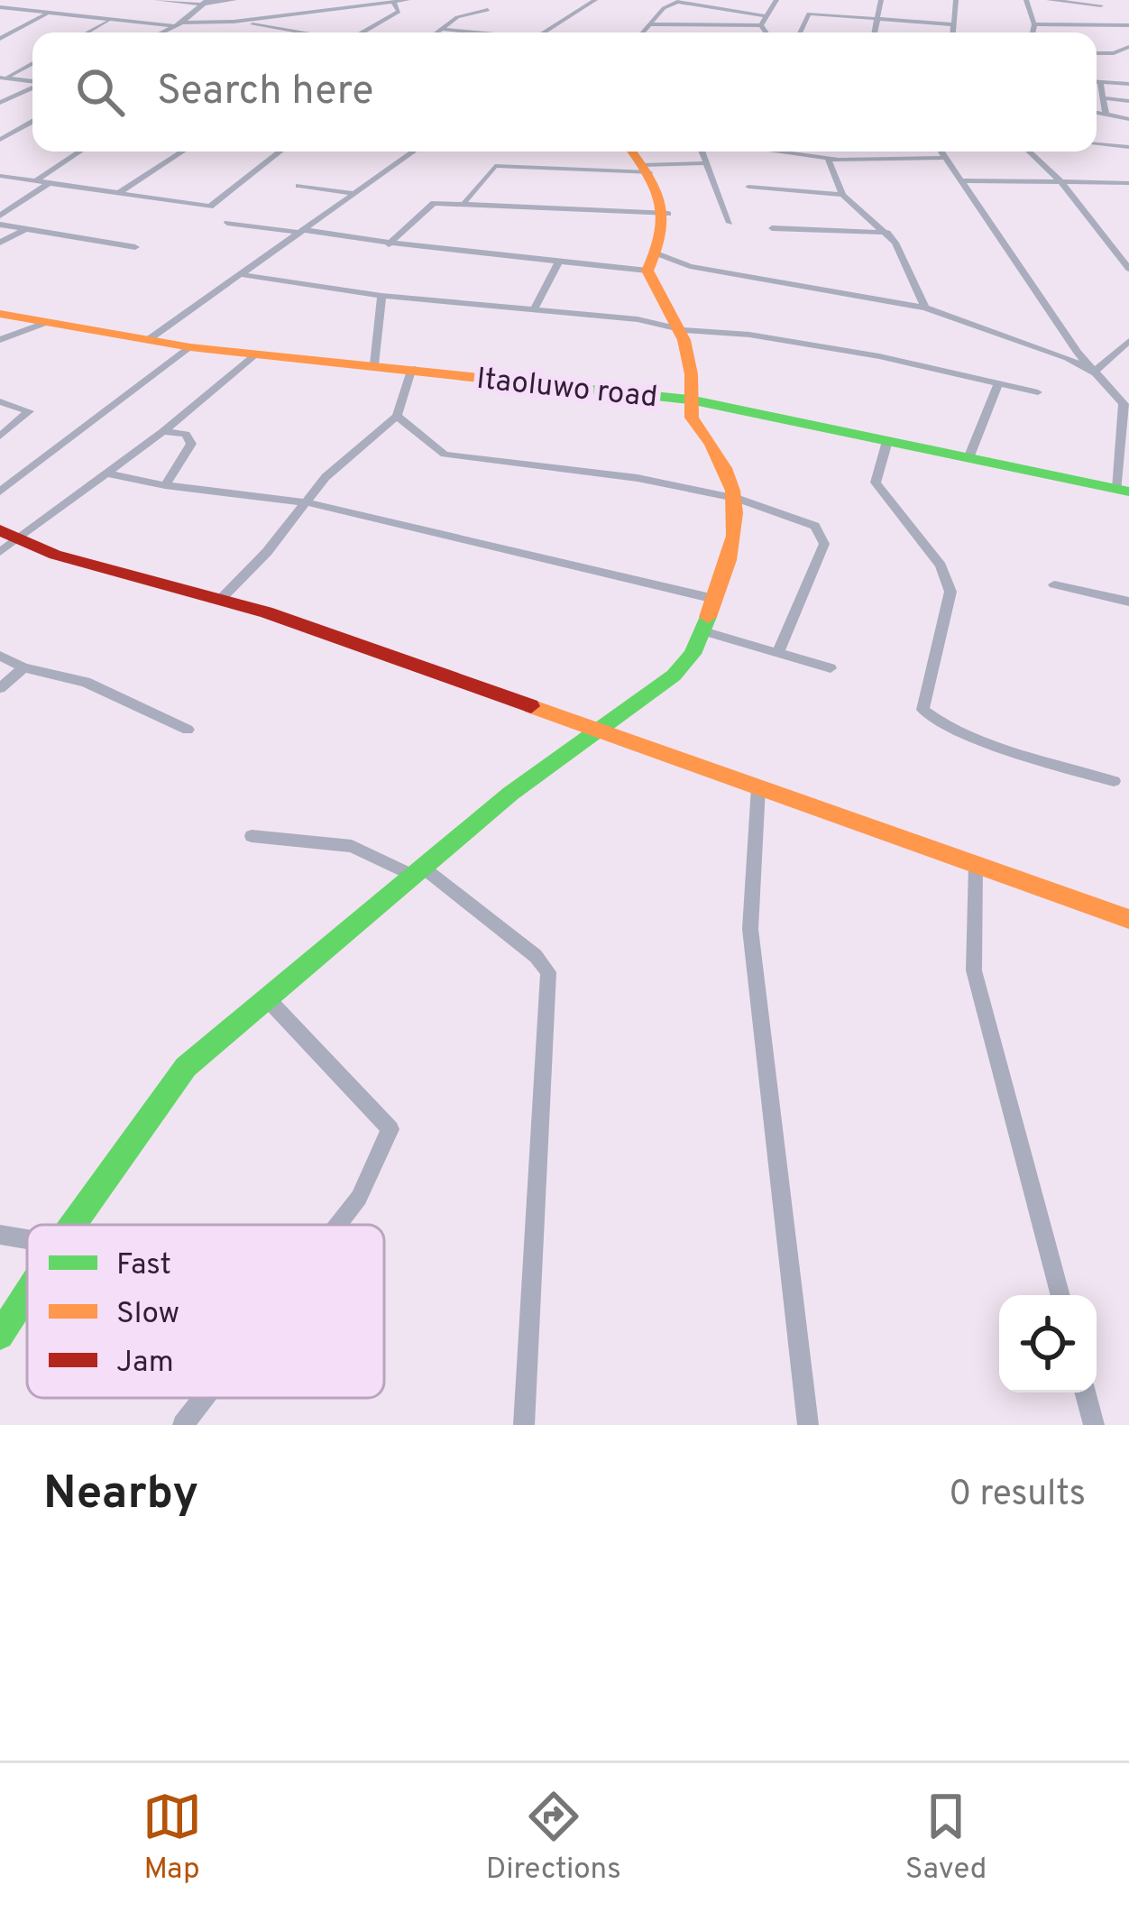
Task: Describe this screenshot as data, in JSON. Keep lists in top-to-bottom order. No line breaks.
{"streets":{"street":["Itaoluwo road"]},"legend":["Fast","Slow","Jam"],"page":{"search":"Search here","heading":["Nearby","0 results"],"nav":["Map","Directions","Saved"]}}
